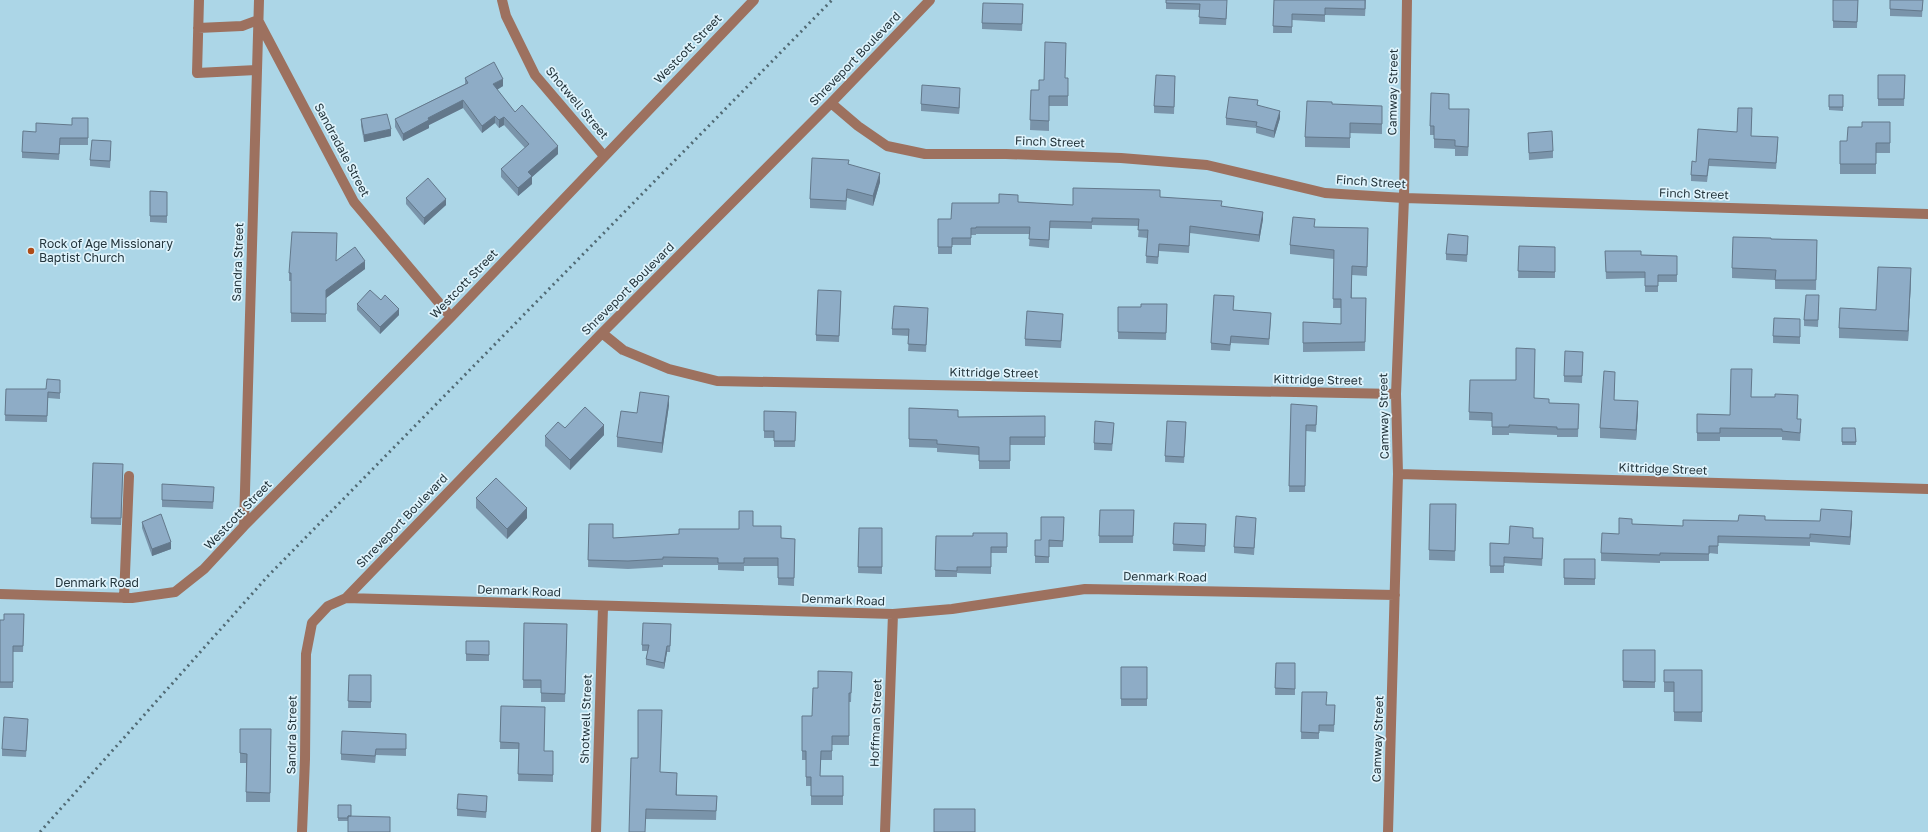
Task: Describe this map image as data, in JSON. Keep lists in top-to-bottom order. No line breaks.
{"streets":{"street":["Westcott Street","Shreveport Boulevard","Camway Street","Shotwell Street","Finch Street","Sandradale Street","Sandra Street","Kittridge Street","Denmark Road","Hoffman Street"]},"crossings":[["Westcott Street","Shotwell Street"],["Westcott Street","Sandradale Street"],["Westcott Street","Sandra Street"],["Westcott Street","Denmark Road"],["Shreveport Boulevard","Finch Street"],["Shreveport Boulevard","Kittridge Street"],["Shreveport Boulevard","Denmark Road"],["Camway Street","Finch Street"],["Camway Street","Kittridge Street"],["Camway Street","Denmark Road"],["Shotwell Street","Denmark Road"],["Sandradale Street","Sandra Street"],["Sandra Street","Denmark Road"],["Denmark Road","Hoffman Street"]],"places":["Rock of Age Missionary Baptist Church"]}
